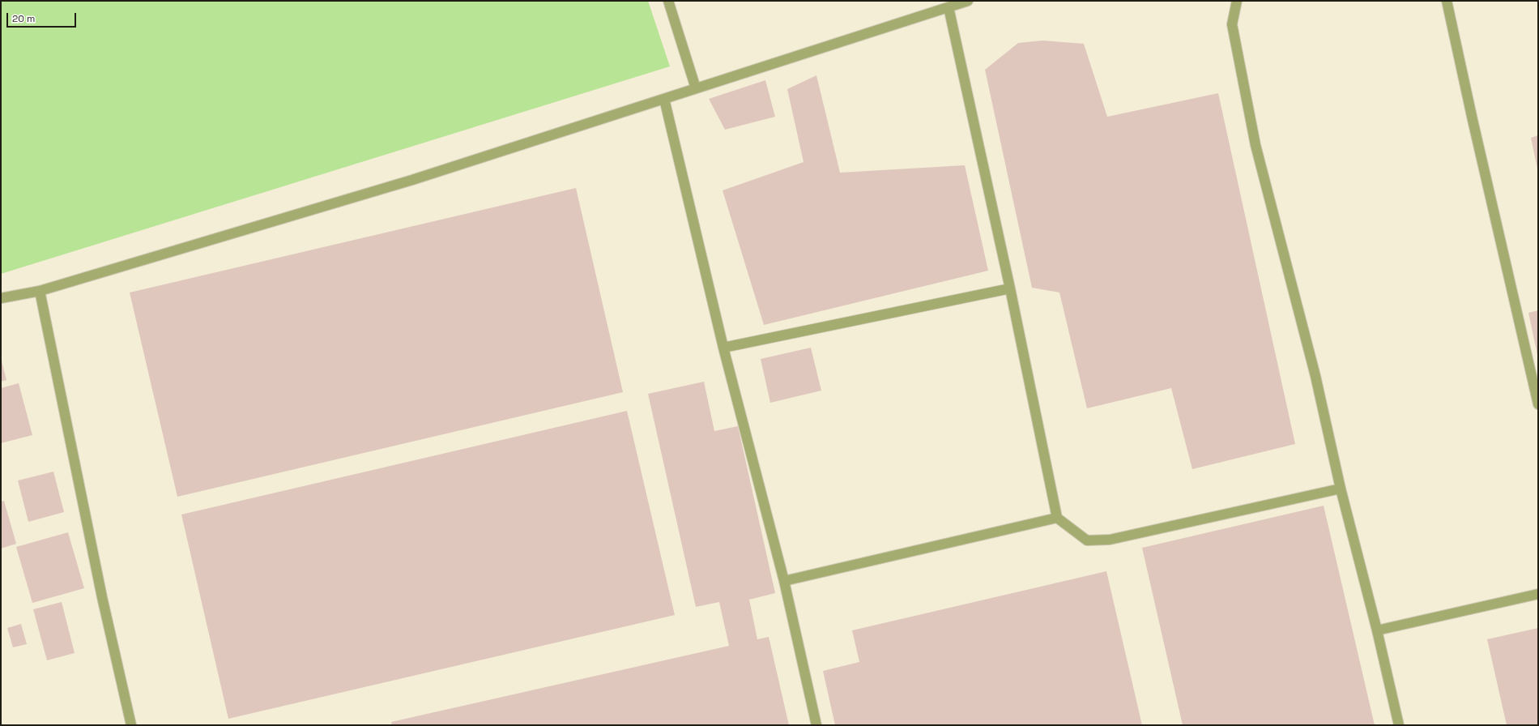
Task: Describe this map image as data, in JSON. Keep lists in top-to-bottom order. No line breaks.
{"scale_bar":"20 m"}
